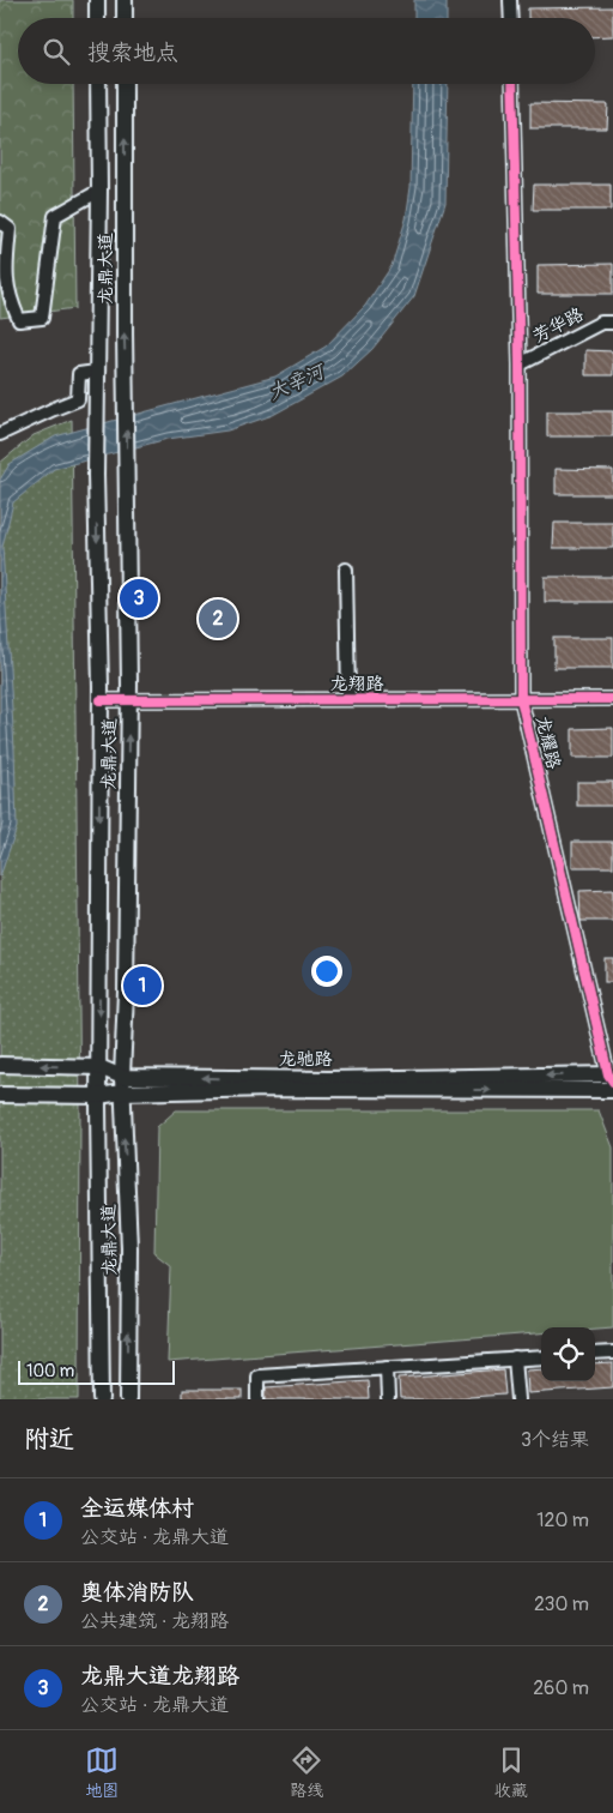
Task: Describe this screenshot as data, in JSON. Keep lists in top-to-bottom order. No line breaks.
{"streets":{"main road":["龙鼎大道","龙驰路"],"street":["芳华路","龙翔路","龙耀路"]},"crossings":[["龙鼎大道","龙翔路"],["龙鼎大道","龙驰路"],["芳华路","龙耀路"],["龙翔路","龙耀路"],["龙耀路","龙驰路"]],"water":["大辛河"],"scale_bar":"100 m","page":{"search":"搜索地点","pins":["3","2","1"],"scale":"100 m","heading":["附近","3个结果"],"list":[{"mark":"1","name":"全运媒体村","note":"公交站 · 龙鼎大道","value":"120 m"},{"mark":"2","name":"奥体消防队","note":"公共建筑 · 龙翔路","value":"230 m"},{"mark":"3","name":"龙鼎大道龙翔路","note":"公交站 · 龙鼎大道","value":"260 m"}],"nav":["地图","路线","收藏"]}}
